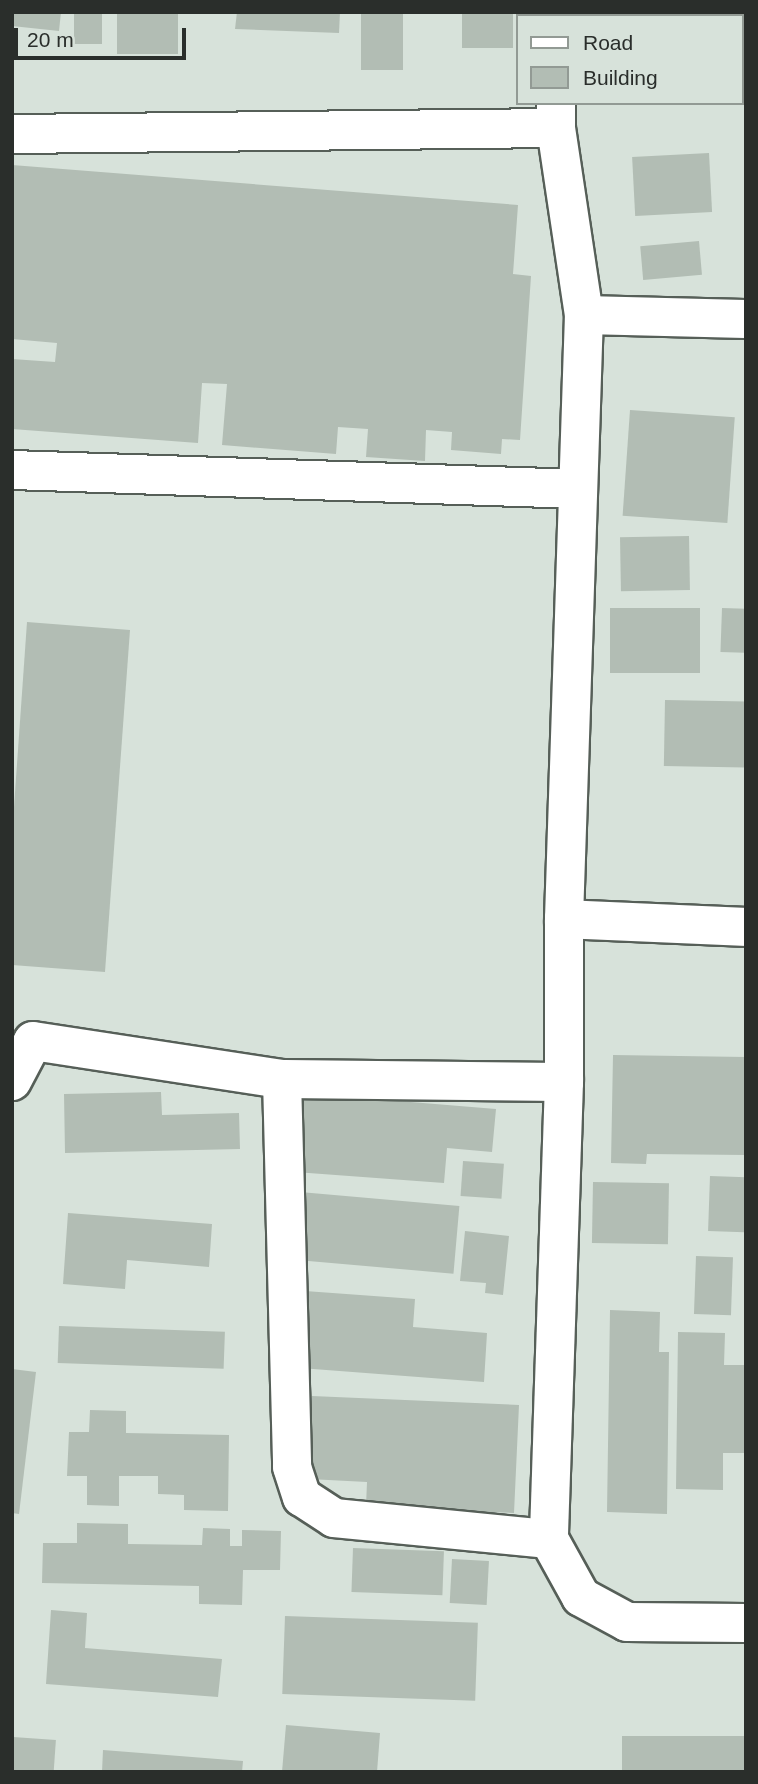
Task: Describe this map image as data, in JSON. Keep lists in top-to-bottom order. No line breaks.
{"legend":["Road","Building"],"scale_bar":"20 m"}
